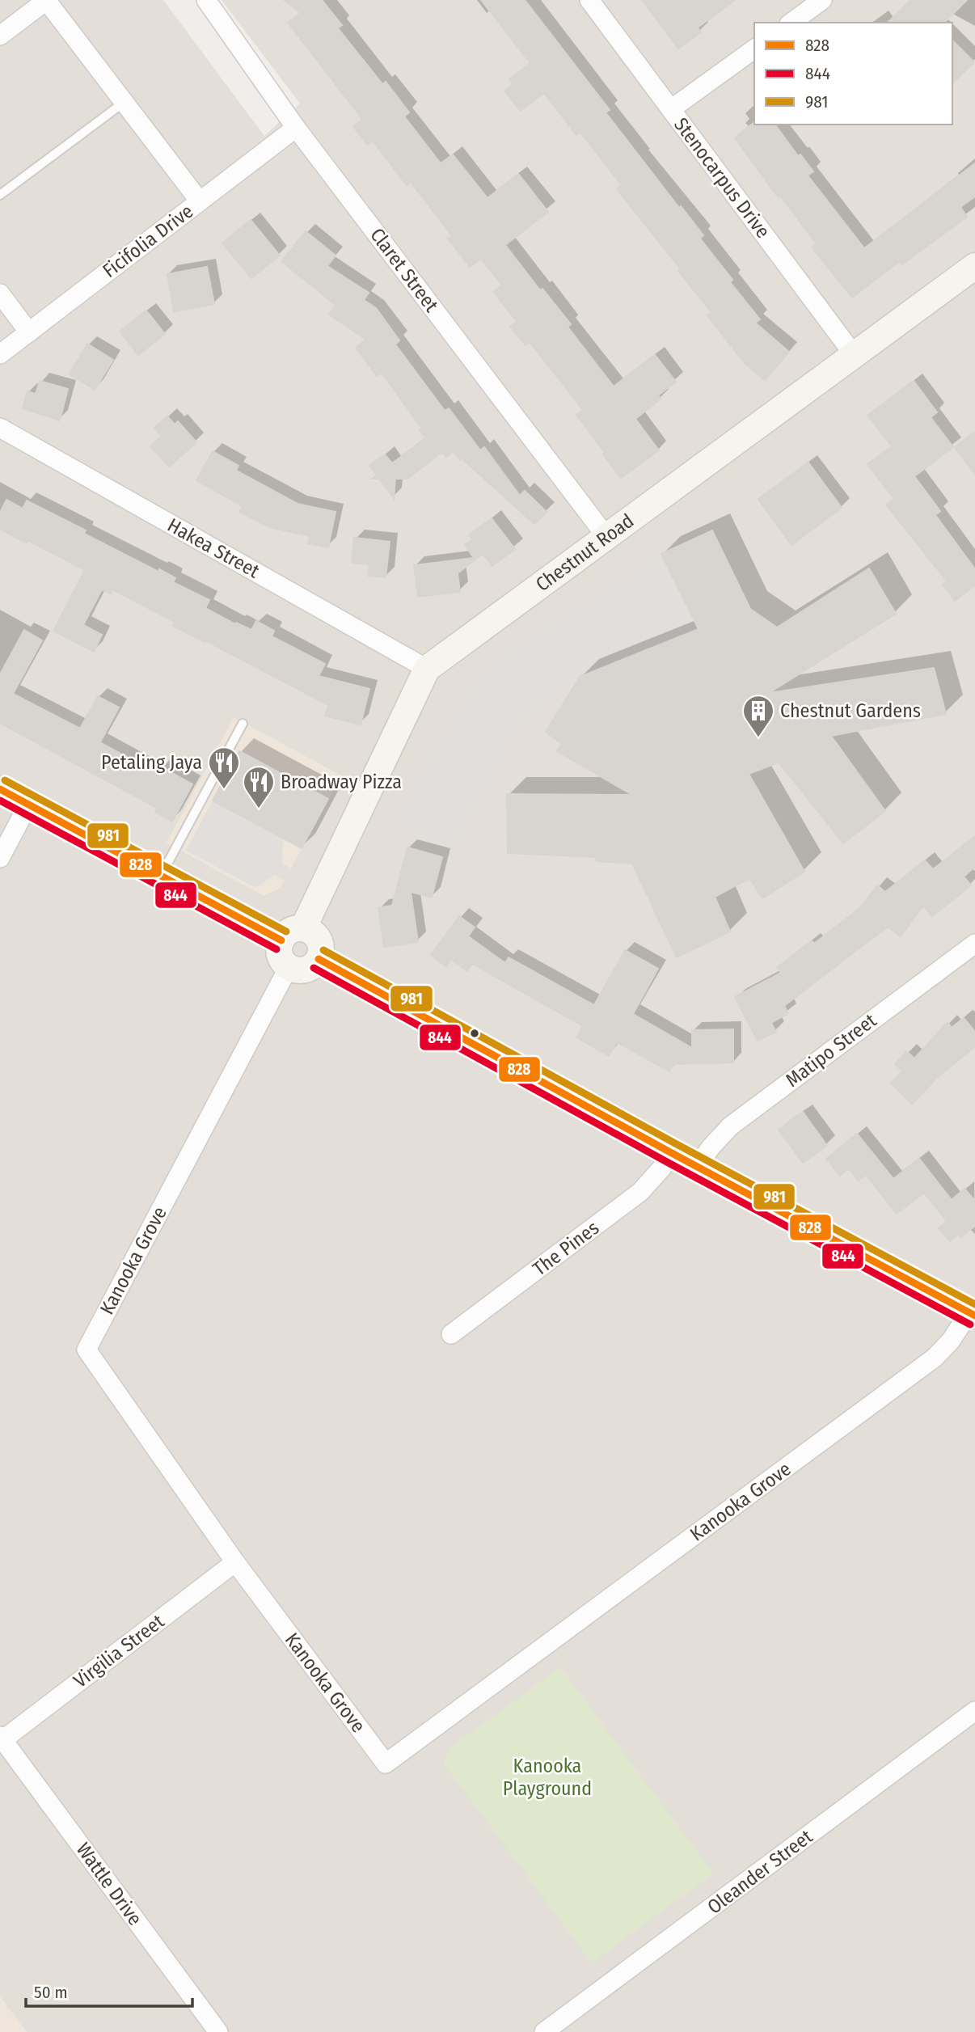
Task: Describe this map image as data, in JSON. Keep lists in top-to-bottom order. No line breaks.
{"streets":{"main road":["Chestnut Road"],"street":["Stenocarpus Drive","Ficifolia Drive","Claret Street","Hakea Street","Matipo Street","The Pines","Kanooka Grove","Virgilia Street","Oleander Street","Wattle Drive"]},"crossings":[["Stenocarpus Drive","Chestnut Road"],["Ficifolia Drive","Claret Street"],["Claret Street","Chestnut Road"],["Hakea Street","Chestnut Road"],["Chestnut Road","Kanooka Grove"],["Kanooka Grove","Virgilia Street"],["Virgilia Street","Wattle Drive"]],"parks":["Kanooka Playground"],"places":{"building":["Chestnut Gardens"],"restaurant":["Petaling Jaya","Broadway Pizza"]},"lines":["transit line 981","transit line 828","transit line 844"],"legend":["828","844","981"],"scale_bar":"50 m"}
